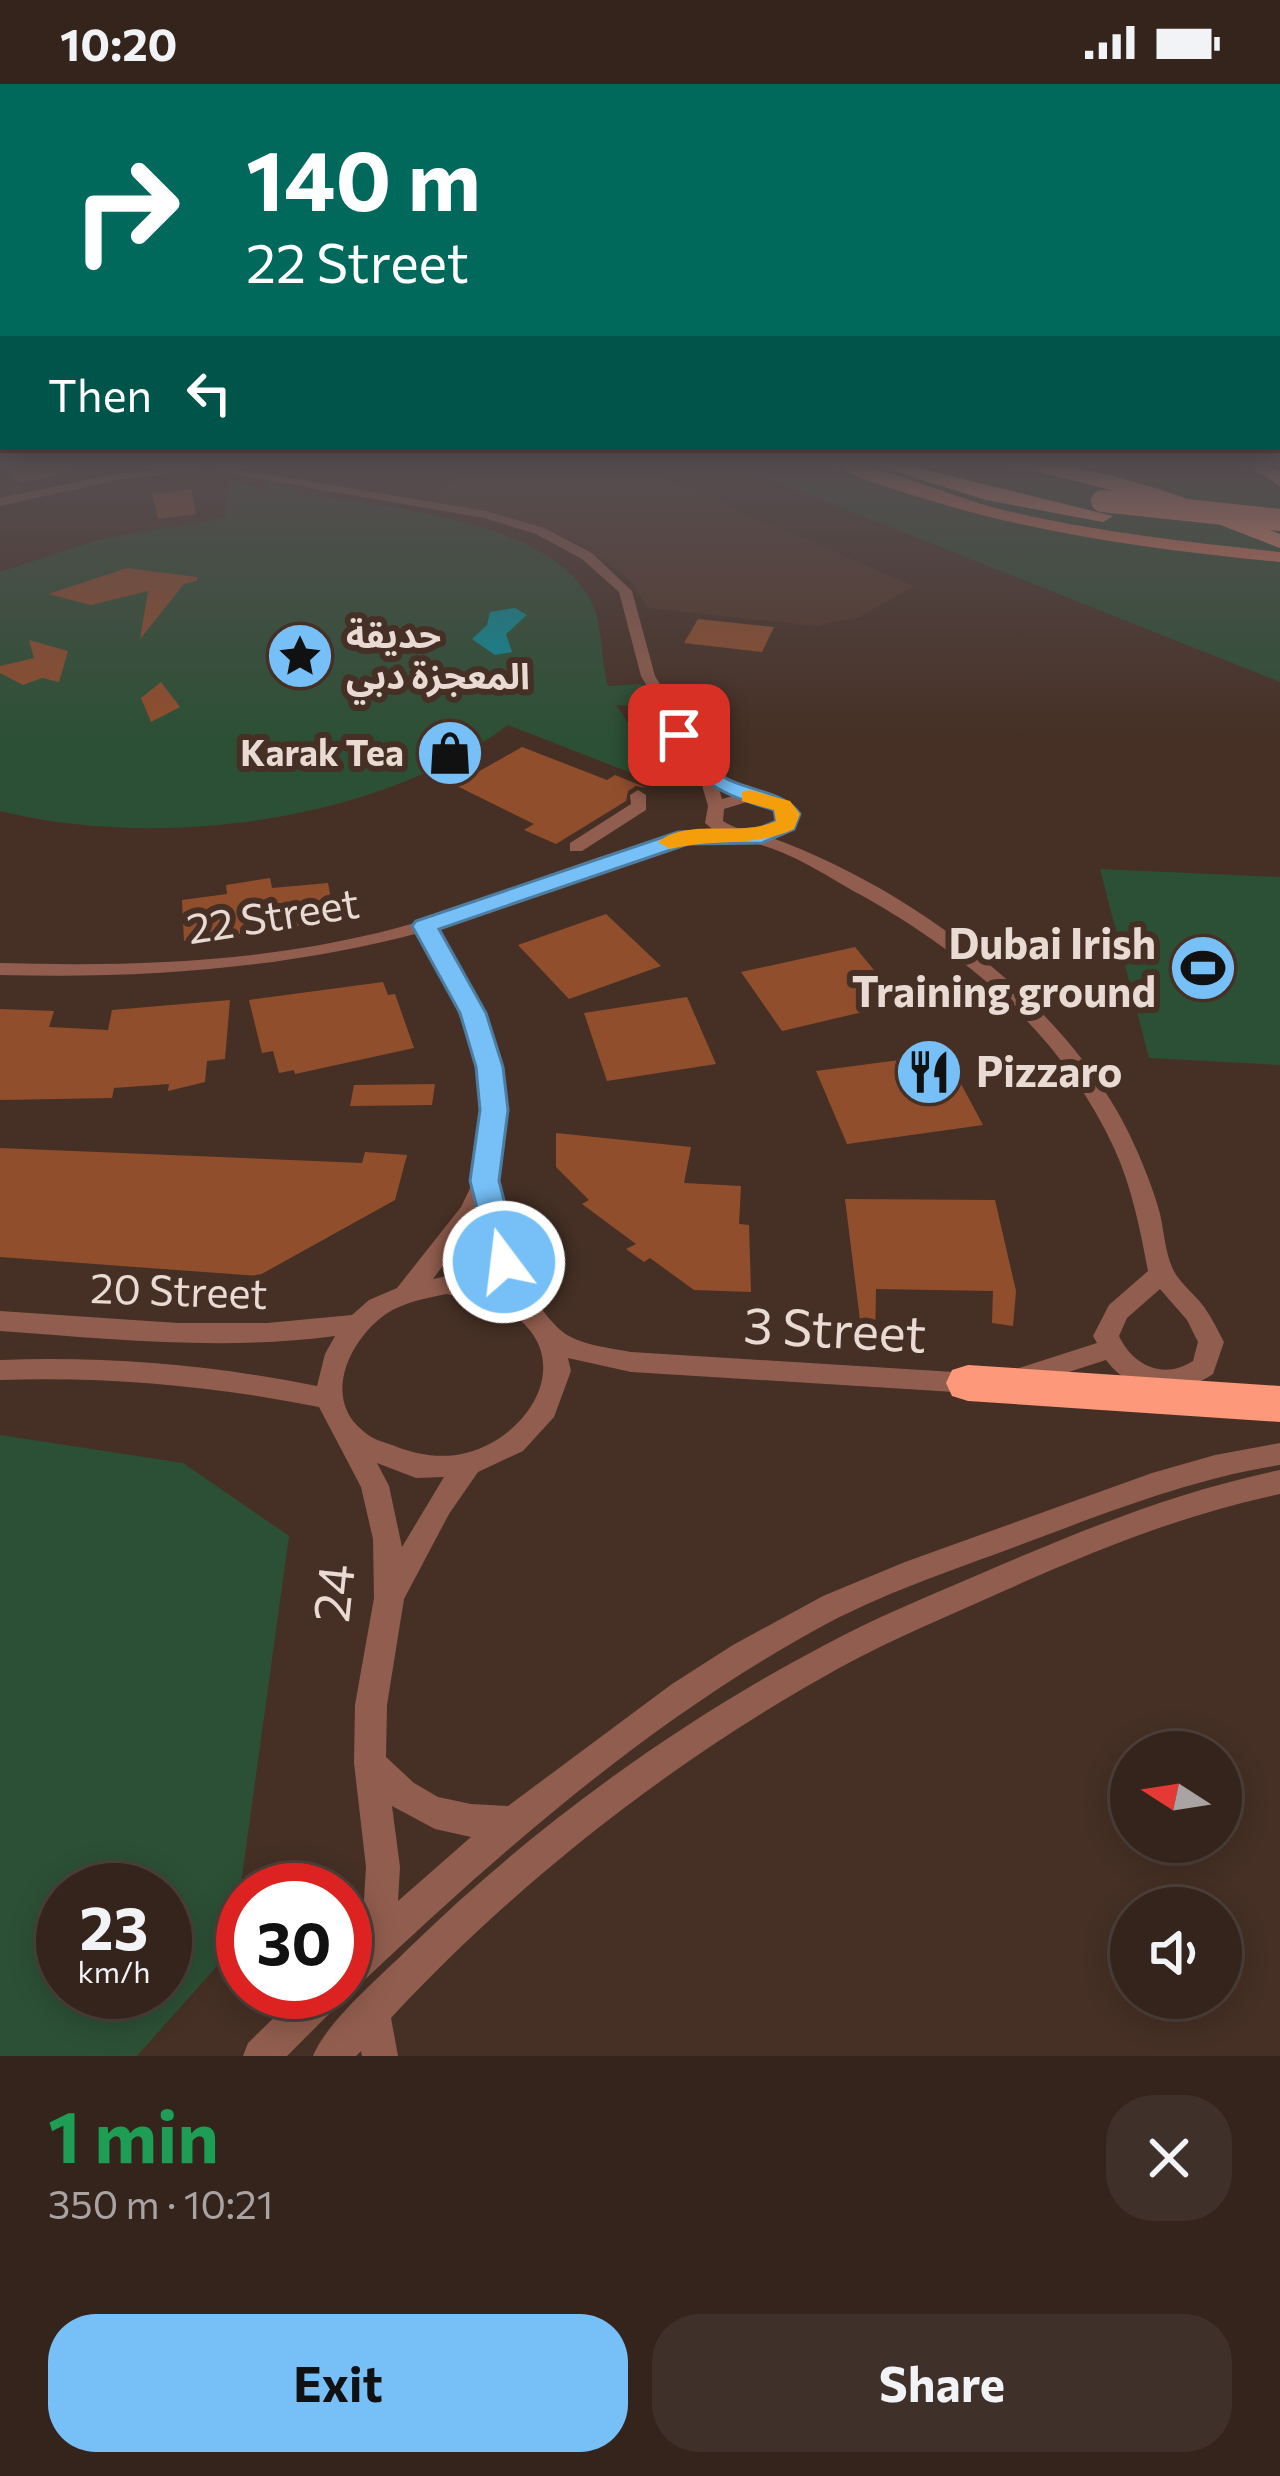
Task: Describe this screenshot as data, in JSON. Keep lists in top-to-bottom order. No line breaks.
{"streets":{"street":["22 Street","20 Street","3 Street","24"]},"crossings":[["20 Street","3 Street"],["20 Street","24"],["3 Street","24"]],"places":{"place":["حديقة المعجزة دبي"],"shop":["Karak Tea"],"sports":["Dubai Irish Training ground"],"restaurant":["Pizzaro"]},"north":"left","page":{"status":"10:20","turn":["140 m","22 Street"],"then":"Then","speed":"23 km/h","limit":"30","heading":["1 min","350 m · 10:21"],"buttons":["Exit","Share"]}}
